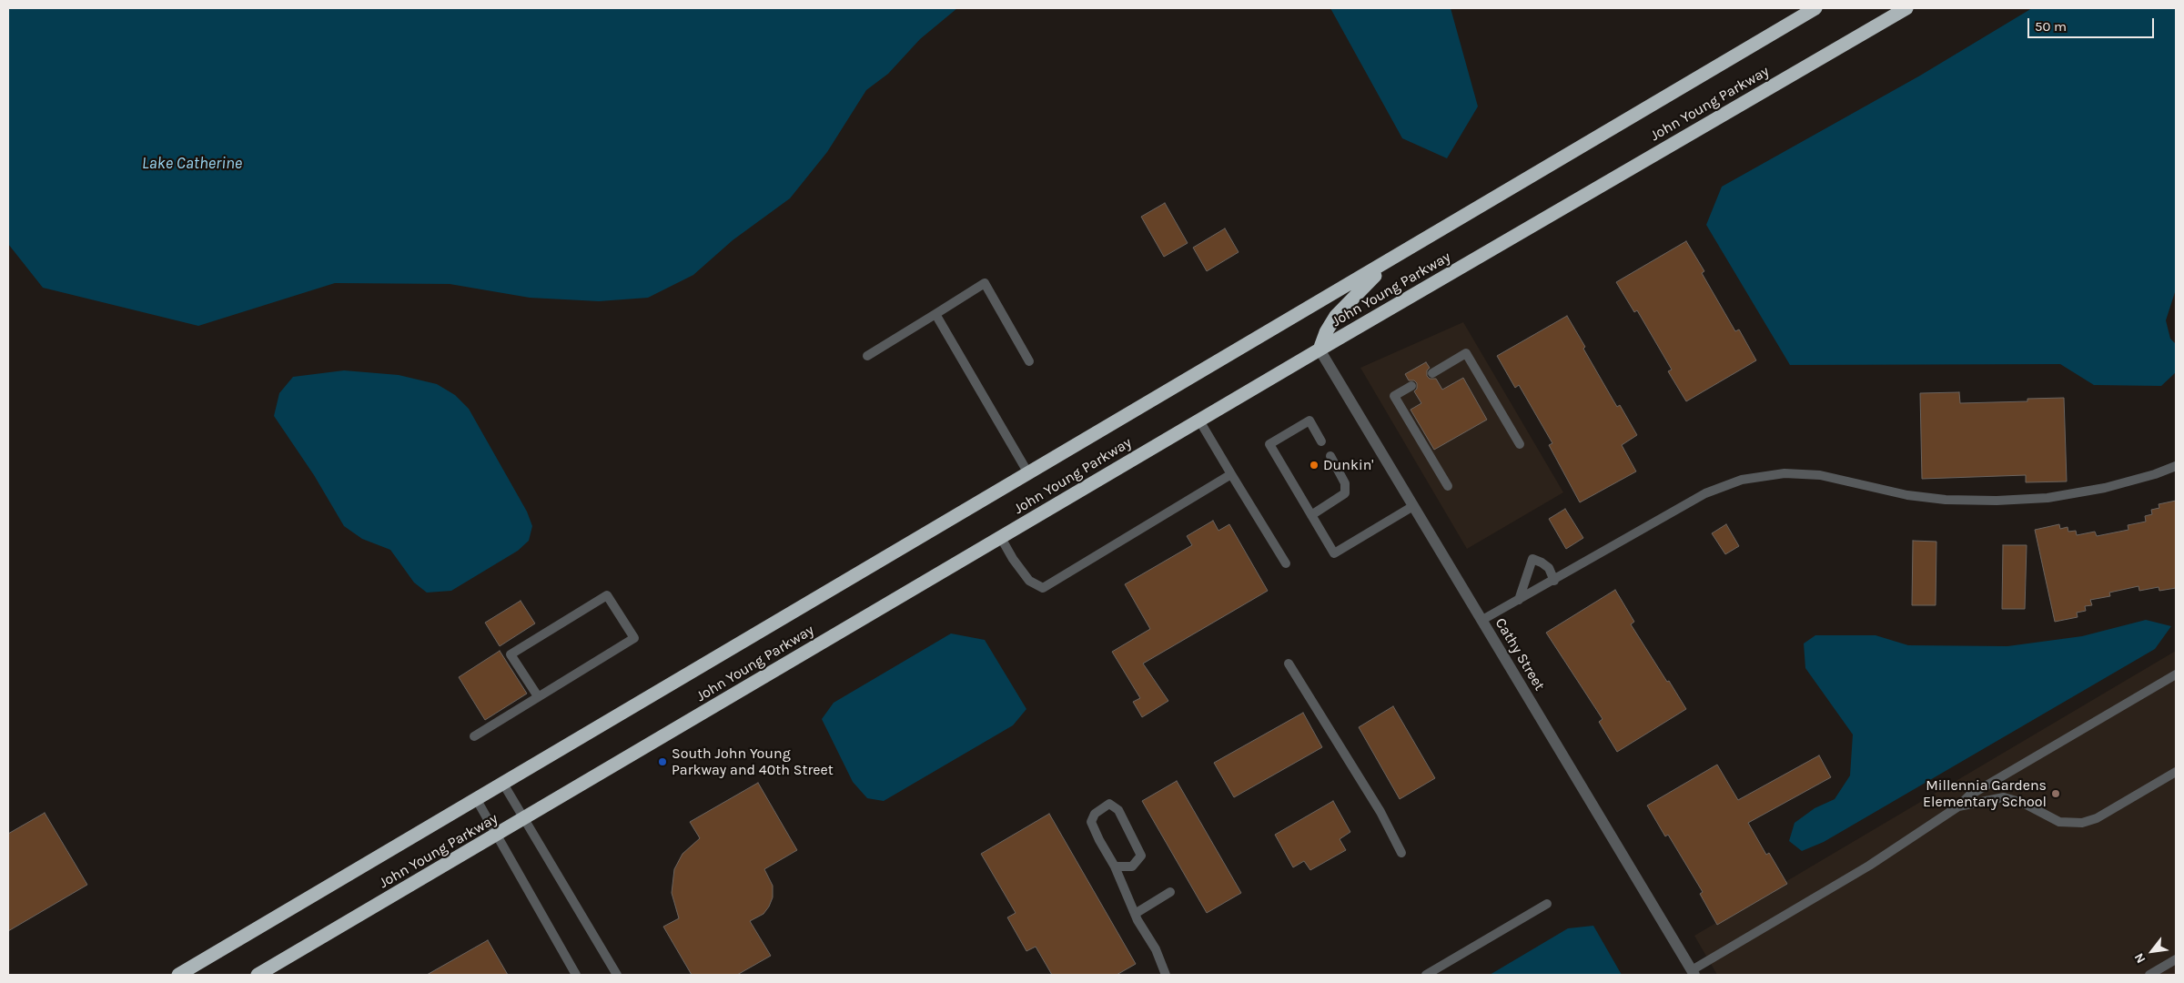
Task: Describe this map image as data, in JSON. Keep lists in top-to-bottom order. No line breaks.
{"streets":{"highway":["John Young Parkway"],"street":["Cathy Street"]},"crossings":[["John Young Parkway","Cathy Street"]],"water":["Lake Catherine"],"places":["Dunkin'","South John Young Parkway and 40th Street","Millennia Gardens Elementary School"],"scale_bar":"50 m","north":"bottom left"}
